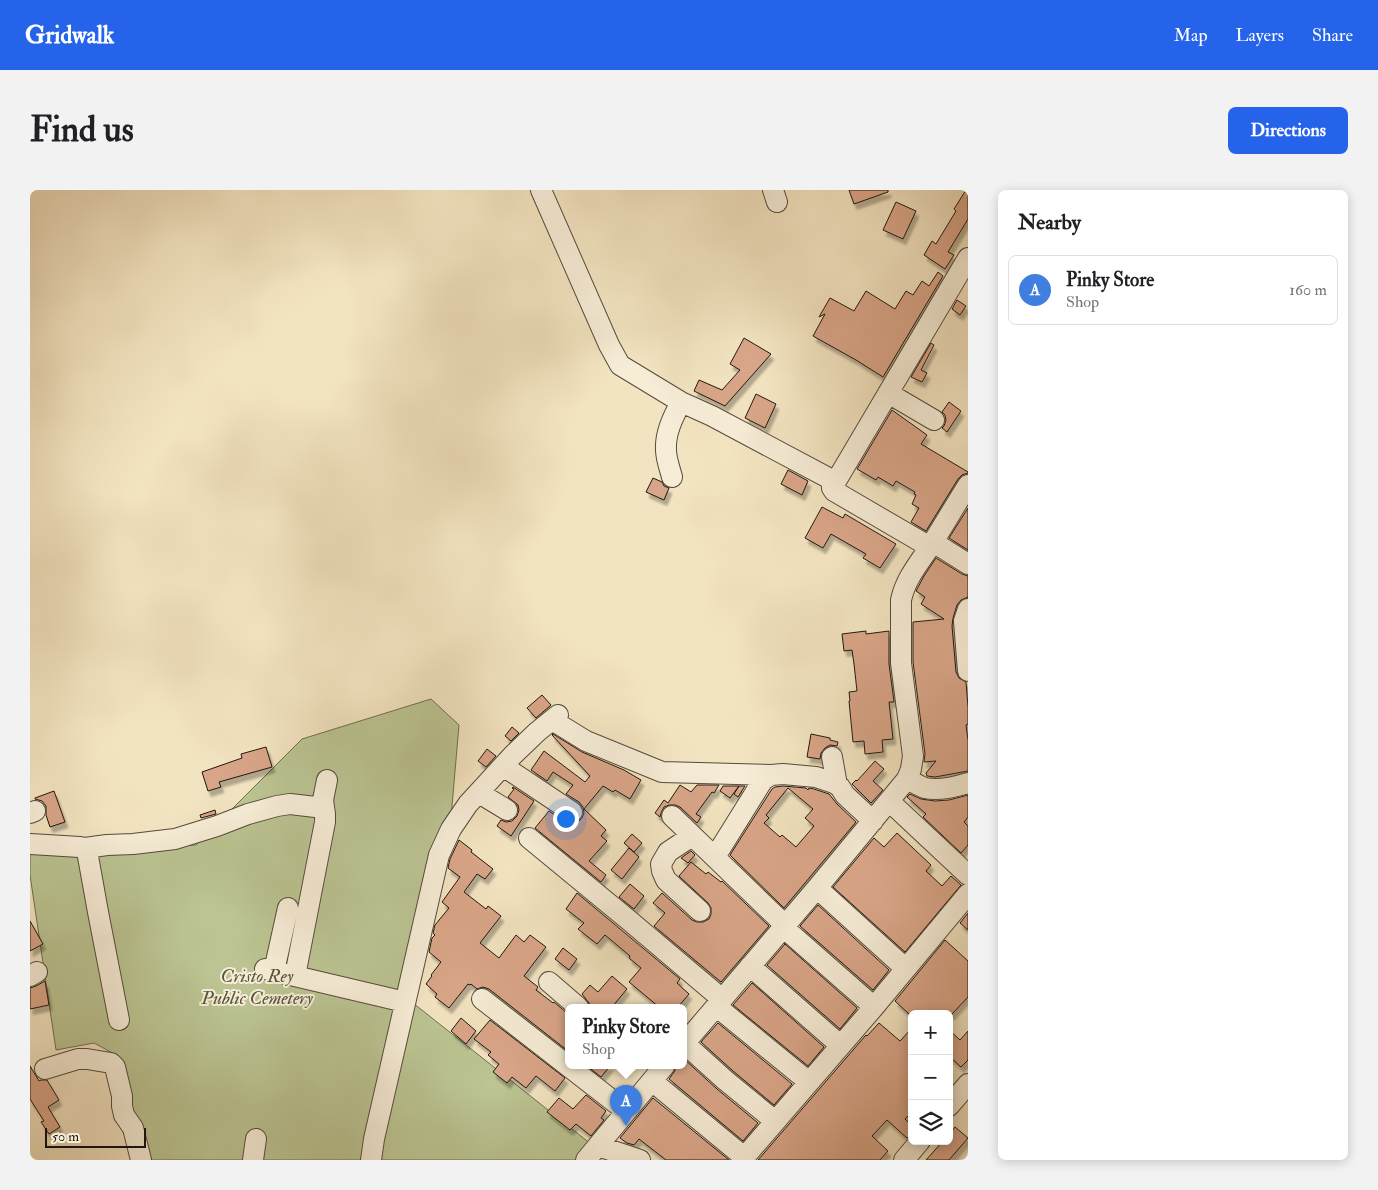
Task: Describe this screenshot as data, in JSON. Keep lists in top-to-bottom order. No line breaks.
{"parks":["Cristo Rey Public Cemetery"],"scale_bar":"50 m","page":{"header":"Gridwalk","nav":["Map","Layers","Share"],"buttons":"Directions","title":"Find us","heading":"Nearby","list":[{"mark":"A","name":"Pinky Store","note":"Shop","value":"160 m"}],"popup":["Pinky Store","Shop"],"map_buttons":["+","−"],"pins":"A","scale":"50 m"}}
